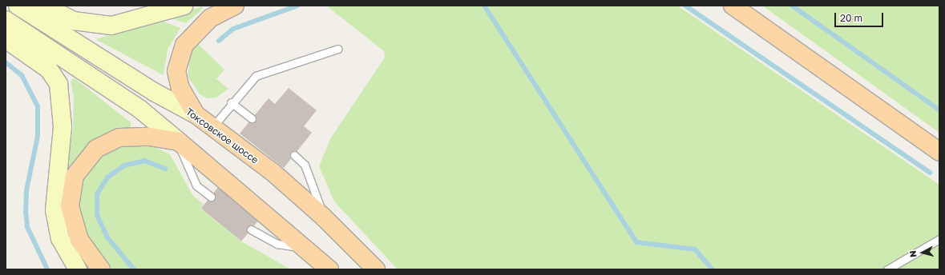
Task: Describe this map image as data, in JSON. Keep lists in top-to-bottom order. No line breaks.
{"streets":{"main road":["Токсовское шоссе"]},"scale_bar":"20 m","north":"left"}
